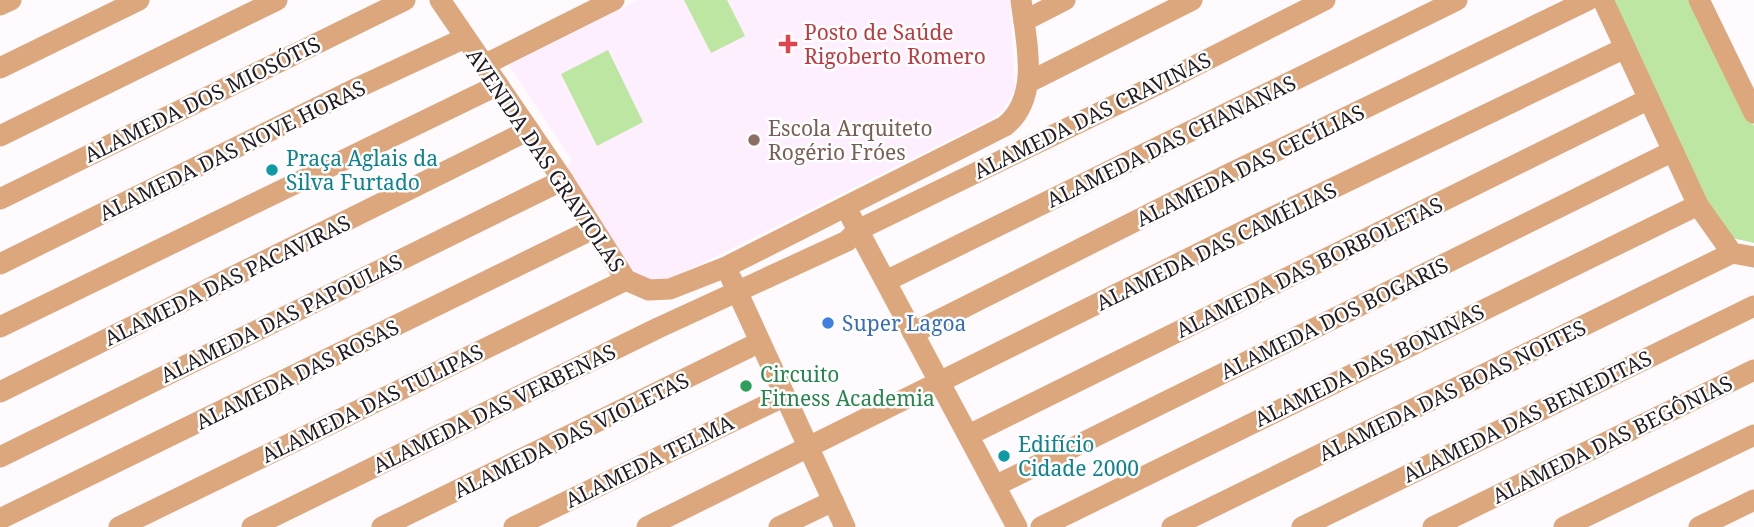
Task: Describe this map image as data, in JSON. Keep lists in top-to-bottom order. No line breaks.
{"streets":{"street":["ALAMEDA DOS MIOSÓTIS","ALAMEDA DAS CRAVINAS","ALAMEDA DAS CHANANAS","ALAMEDA DAS NOVE HORAS","AVENIDA DAS GRAVIOLAS","ALAMEDA DAS CECÍLIAS","ALAMEDA DAS CAMÉLIAS","ALAMEDA DAS BORBOLETAS","ALAMEDA DAS PACAVIRAS","ALAMEDA DAS PAPOULAS","ALAMEDA DOS BOGARIS","ALAMEDA DAS BONINAS","ALAMEDA DAS ROSAS","ALAMEDA DAS BOAS NOITES","ALAMEDA DAS TULIPAS","ALAMEDA DAS VERBENAS","ALAMEDA DAS BENEDITAS","ALAMEDA DAS VIOLETAS","ALAMEDA DAS BEGÔNIAS","ALAMEDA TELMA"]},"crossings":[["ALAMEDA DAS CRAVINAS","ALAMEDA DAS VERBENAS"],["ALAMEDA DAS NOVE HORAS","AVENIDA DAS GRAVIOLAS"],["AVENIDA DAS GRAVIOLAS","ALAMEDA DAS PACAVIRAS"],["AVENIDA DAS GRAVIOLAS","ALAMEDA DAS PAPOULAS"],["AVENIDA DAS GRAVIOLAS","ALAMEDA DAS ROSAS"],["AVENIDA DAS GRAVIOLAS","ALAMEDA DAS TULIPAS"]],"places":{"health":["Posto de Saúde Rigoberto Romero"],"other":["Escola Arquiteto Rogério Fróes","Praça Aglais da Silva Furtado","Super Lagoa","Circuito Fitness Academia","Edifício Cidade 2000"]}}
